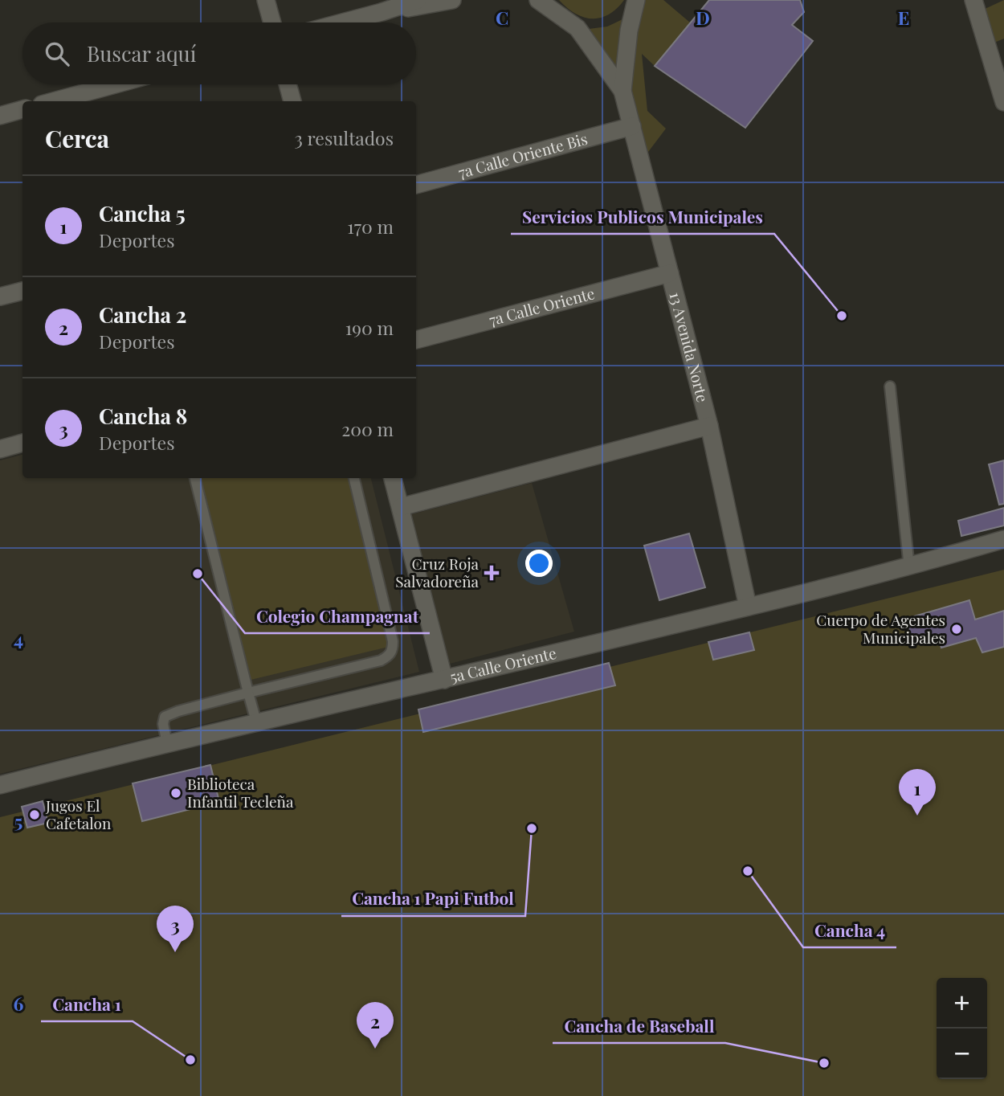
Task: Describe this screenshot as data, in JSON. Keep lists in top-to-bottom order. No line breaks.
{"streets":{"street":["7a Calle Oriente Bis","7a Calle Oriente","13 Avenida Norte","5a Calle Oriente"]},"crossings":[["7a Calle Oriente Bis","13 Avenida Norte"],["7a Calle Oriente","13 Avenida Norte"],["13 Avenida Norte","5a Calle Oriente"]],"places":{"other":["Servicios Publicos Municipales","Colegio Champagnat","Cuerpo de Agentes Municipales","Biblioteca Infantil Tecleña","Jugos El Cafetalon","Cancha 1 Papi Futbol","Cancha 4","Cancha 1","Cancha de Baseball"],"health":["Cruz Roja Salvadoreña"]},"page":{"search":"Buscar aquí","heading":["Cerca","3 resultados"],"list":[{"mark":"1","name":"Cancha 5","note":"Deportes","value":"170 m"},{"mark":"2","name":"Cancha 2","note":"Deportes","value":"190 m"},{"mark":"3","name":"Cancha 8","note":"Deportes","value":"200 m"}],"pins":["1","3","2"],"map_buttons":["+","−"]},"grid":{"columns":["C","D","E"],"rows":["4","5","6"]}}
